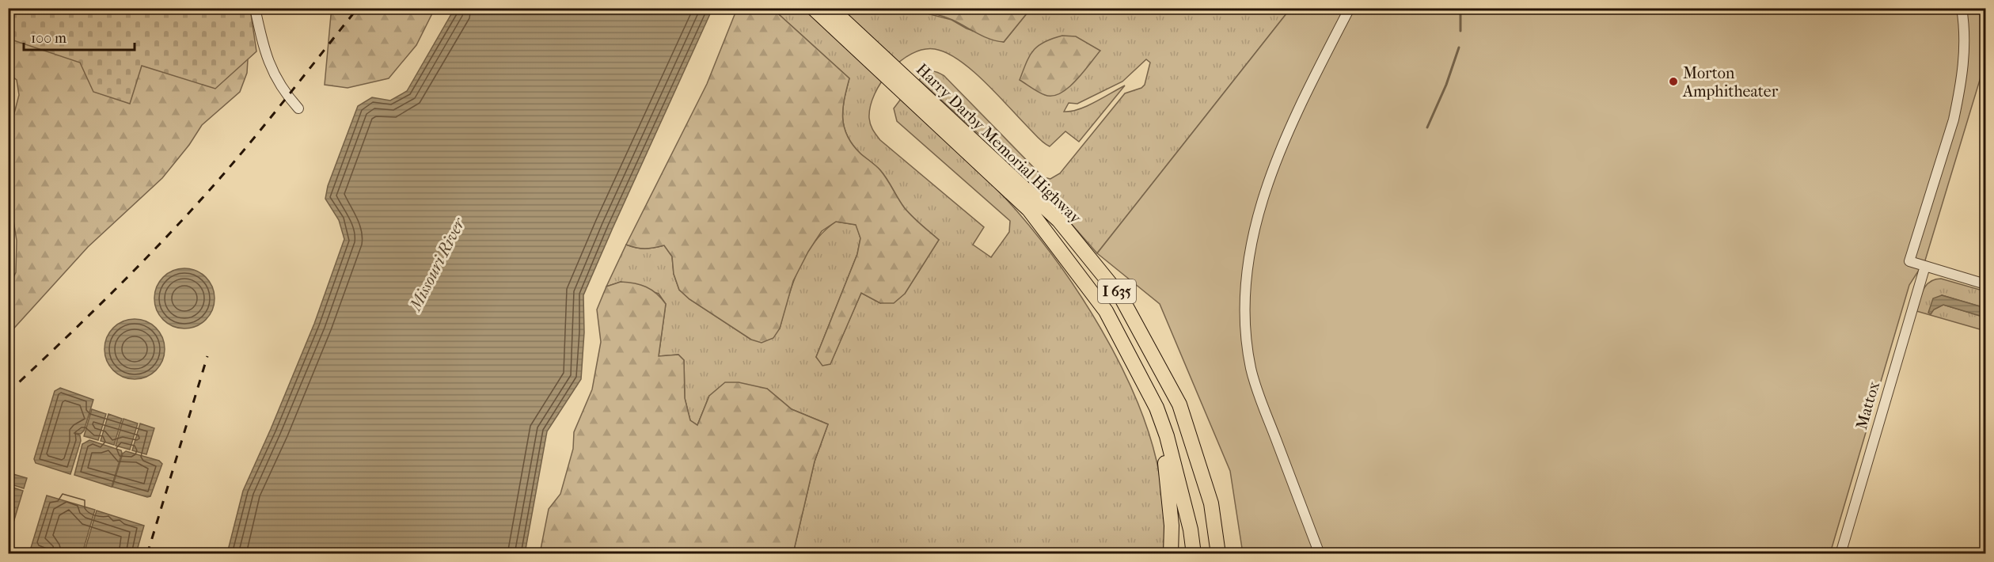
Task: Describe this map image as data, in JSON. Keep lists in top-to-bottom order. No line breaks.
{"streets":{"highway":["Harry Darby Memorial Highway","I 635"],"street":["Mattox"]},"water":["Missouri River"],"places":["Morton Amphitheater"],"scale_bar":"100 m"}
